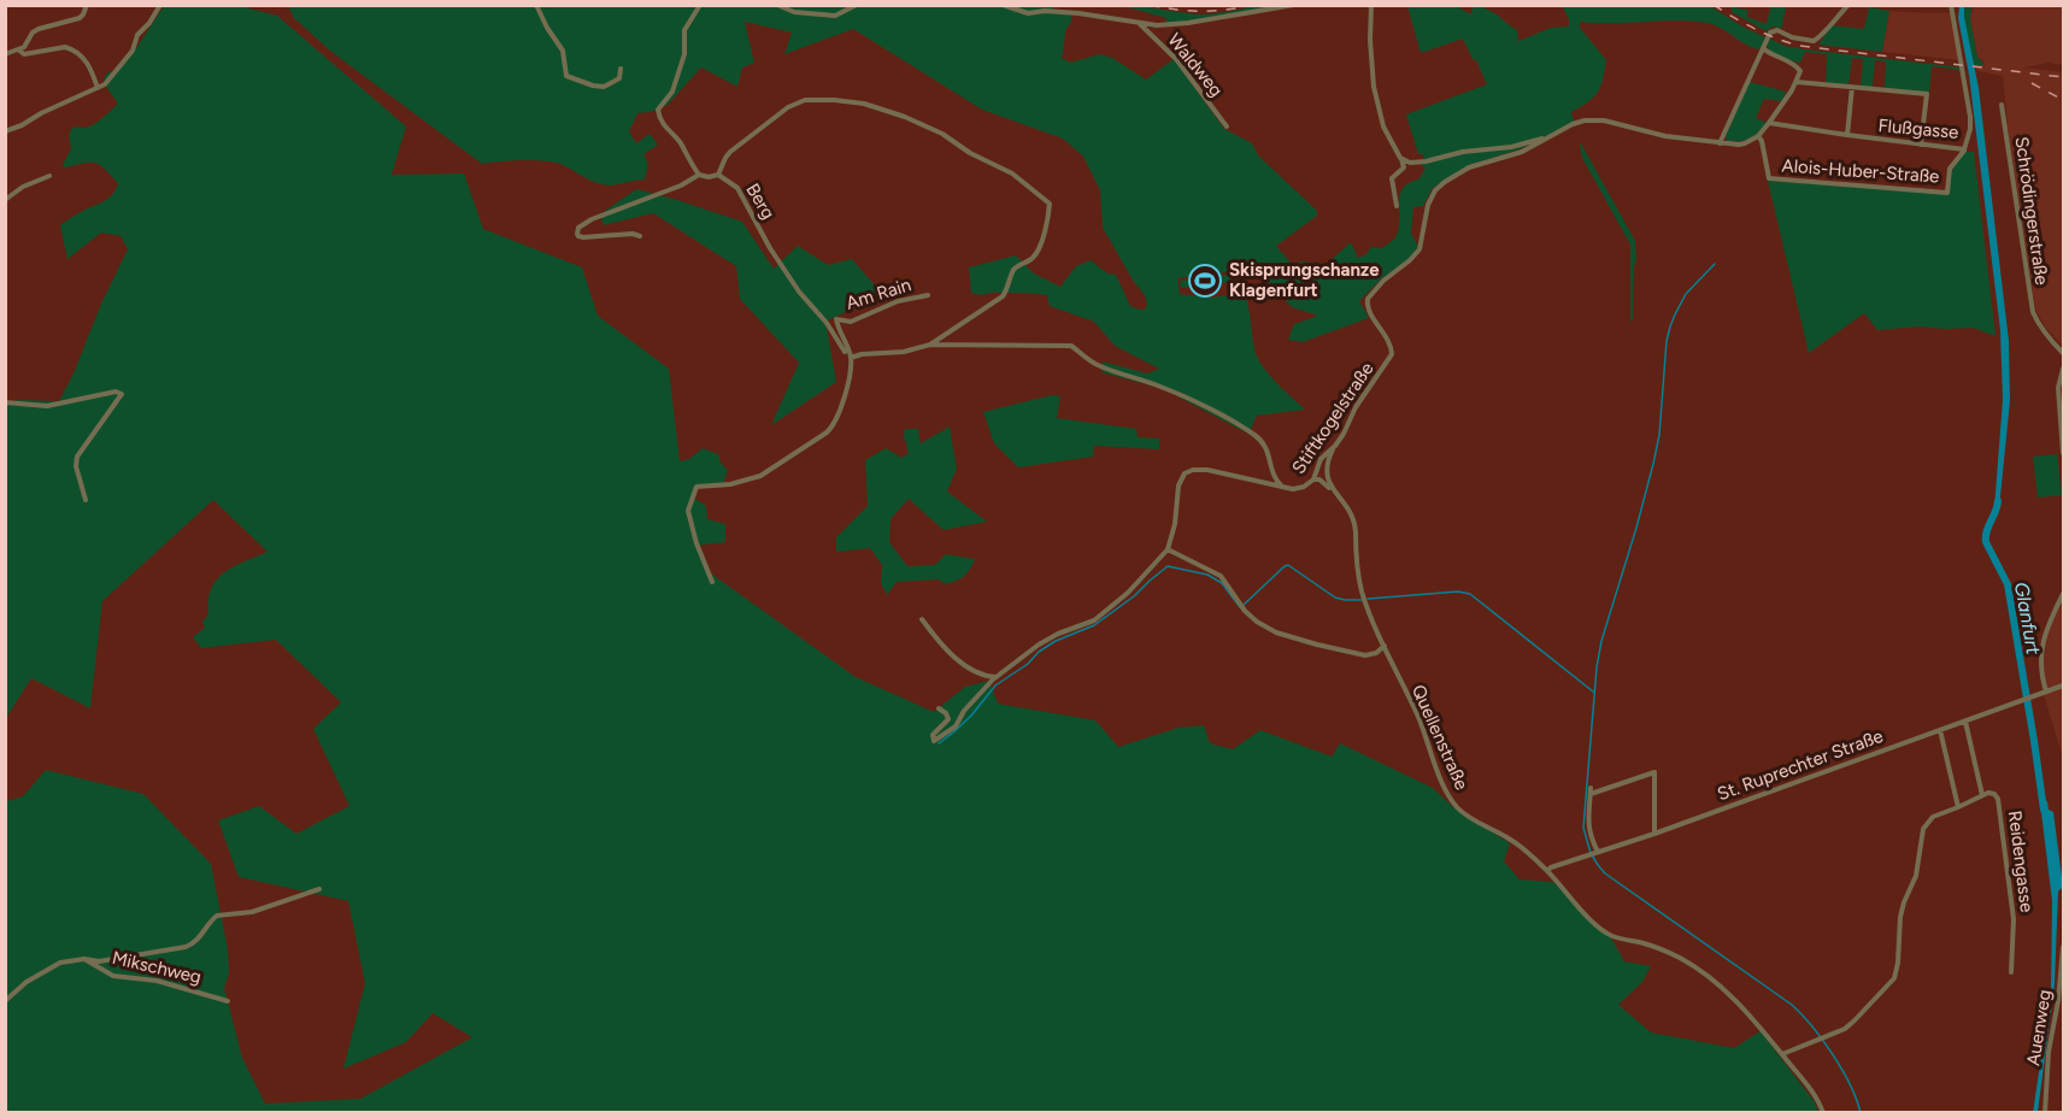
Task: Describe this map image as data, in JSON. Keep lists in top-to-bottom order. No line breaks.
{"streets":{"street":["Waldweg","Flußgasse","Alois-Huber-Straße","Berg","Schrödingerstraße","Am Rain","Stiftkogelstraße","Quellenstraße","St. Ruprechter Straße","Reidengasse","Mikschweg","Auenweg"]},"crossings":[["Flußgasse","Alois-Huber-Straße"],["Alois-Huber-Straße","Stiftkogelstraße"],["Berg","Am Rain"],["Berg","Stiftkogelstraße"],["Am Rain","Stiftkogelstraße"],["Stiftkogelstraße","Quellenstraße"],["Quellenstraße","St. Ruprechter Straße"]],"water":["Glanfurt"],"places":{"sports":["Skisprungschanze Klagenfurt"]}}
